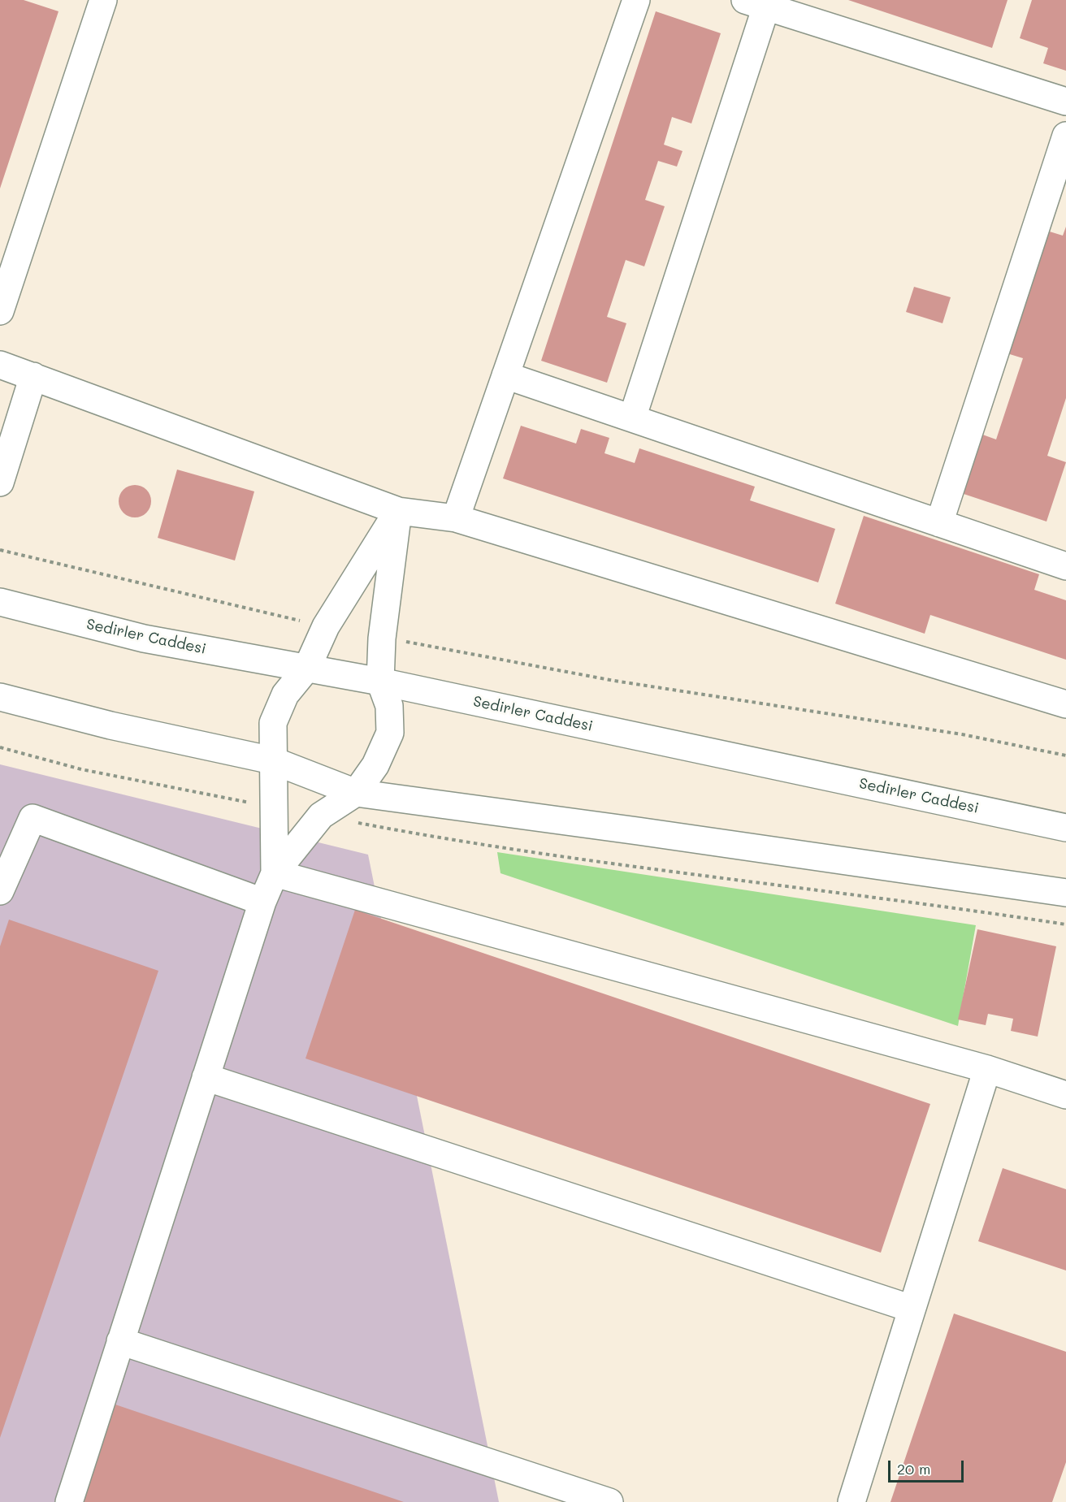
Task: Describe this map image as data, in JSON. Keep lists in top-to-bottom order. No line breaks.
{"streets":{"street":["Sedirler Caddesi"]},"scale_bar":"20 m"}
